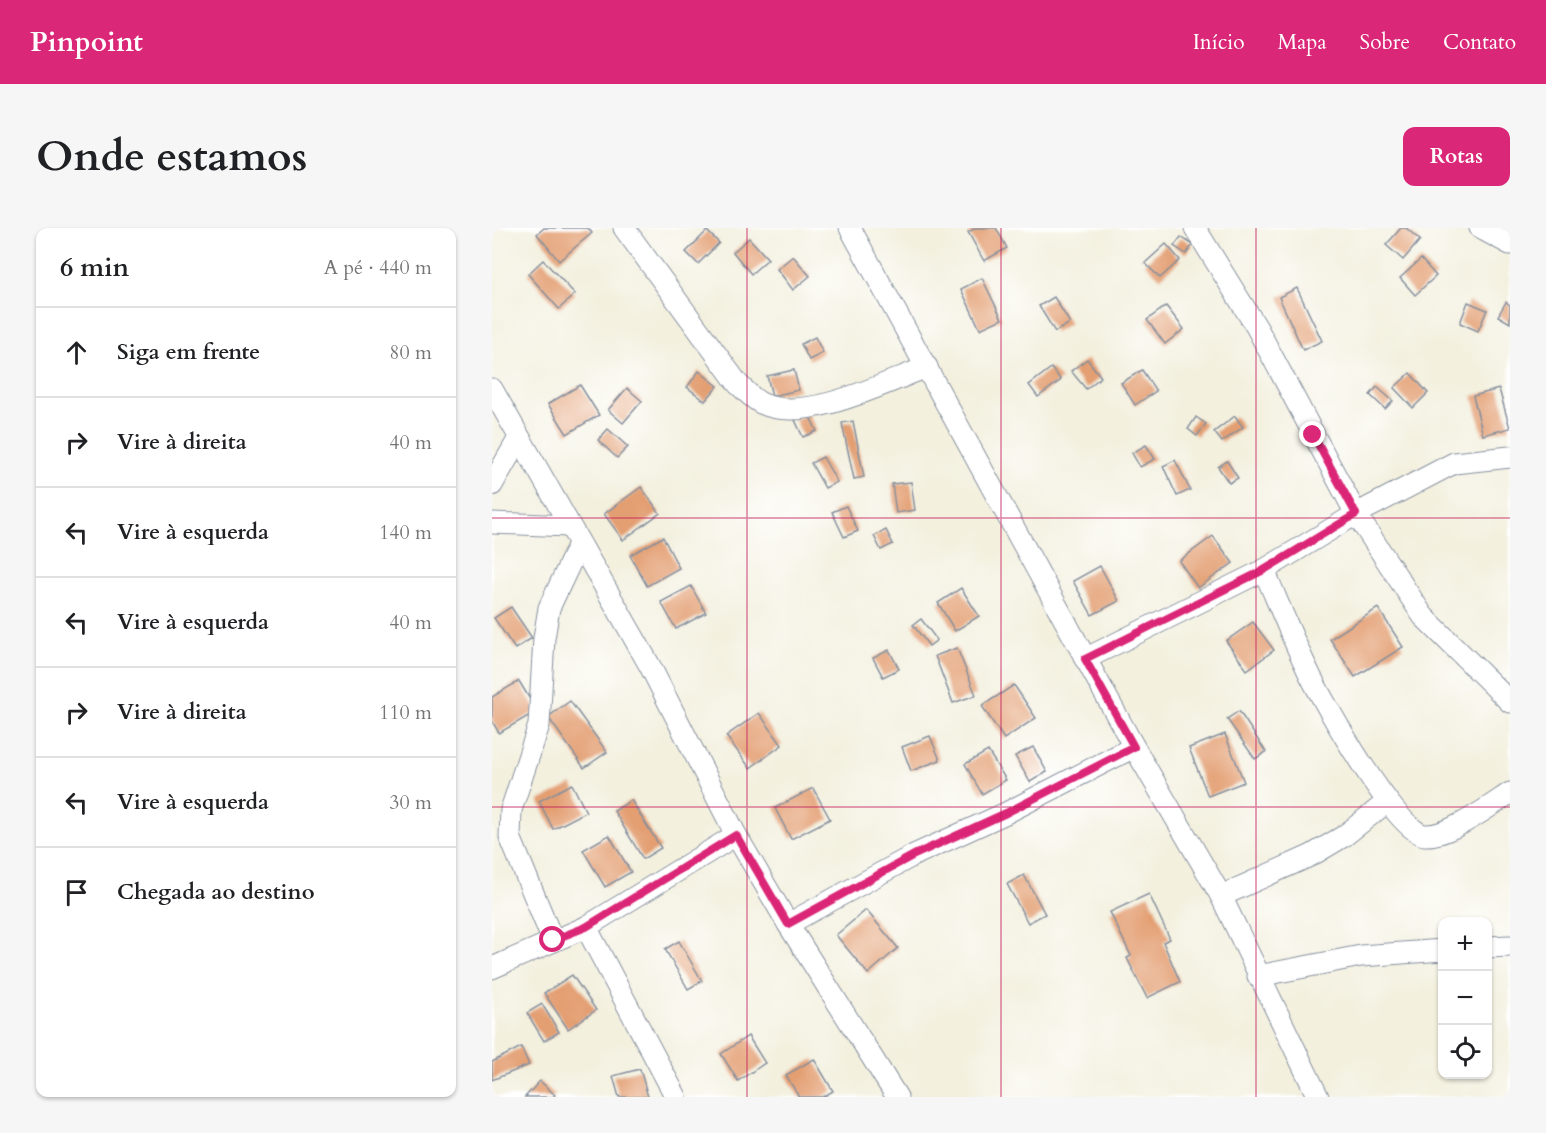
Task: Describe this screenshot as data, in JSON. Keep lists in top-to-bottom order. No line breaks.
{"page":{"header":"Pinpoint","nav":["Início","Mapa","Sobre","Contato"],"buttons":"Rotas","title":"Onde estamos","heading":["6 min","A pé · 440 m"],"list":[["Siga em frente","80 m"],["Vire à direita","40 m"],["Vire à esquerda","140 m"],["Vire à esquerda","40 m"],["Vire à direita","110 m"],["Vire à esquerda","30 m"],"Chegada ao destino"],"map_buttons":["+","−"]}}
